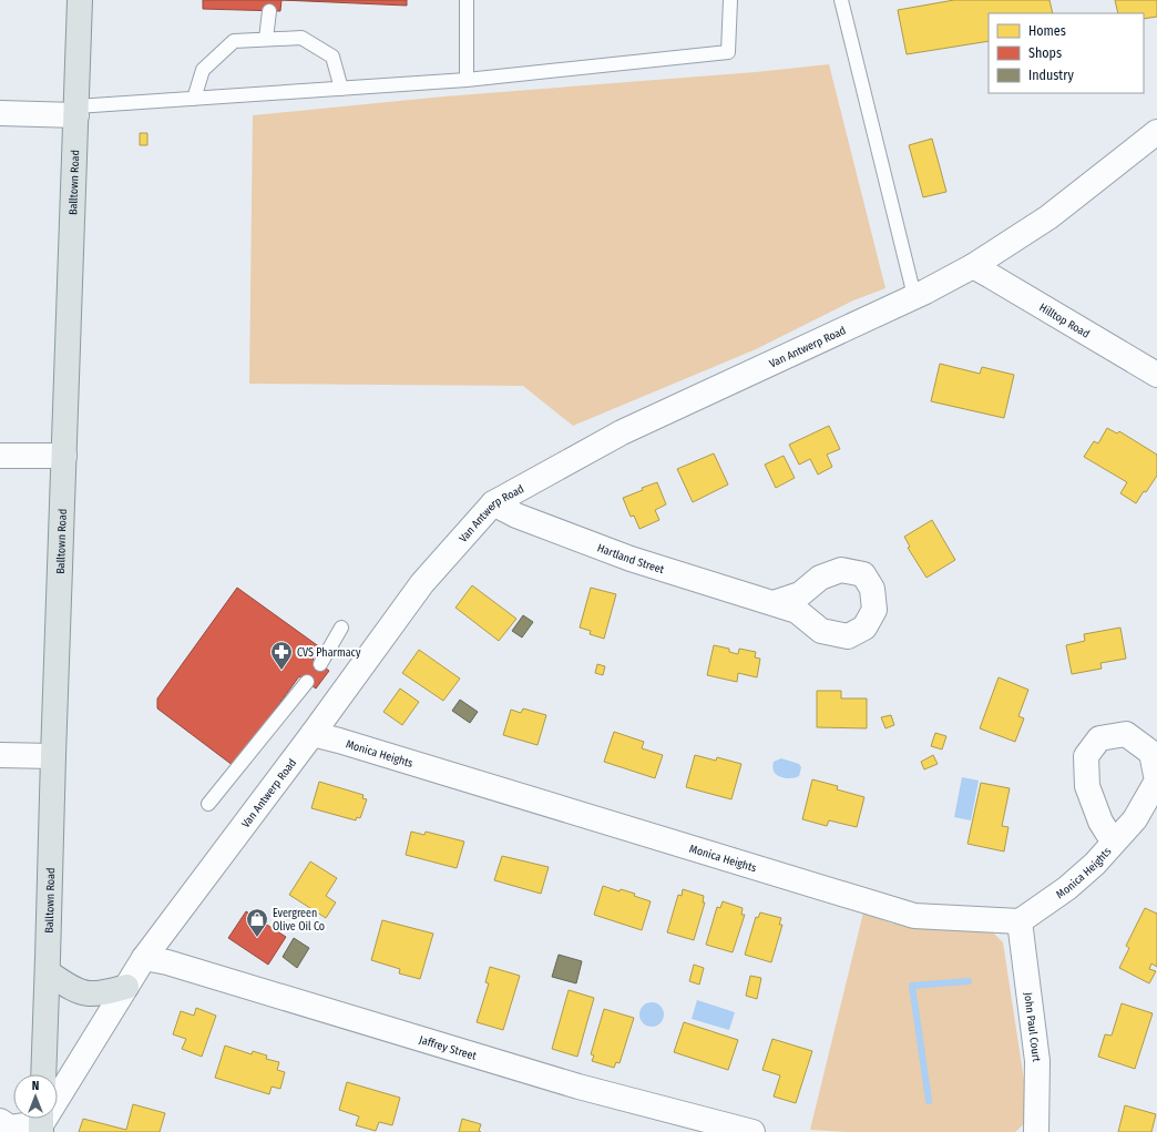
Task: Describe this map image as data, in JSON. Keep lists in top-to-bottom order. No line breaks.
{"streets":{"main road":["Balltown Road"],"street":["Hilltop Road","Van Antwerp Road","Hartland Street","Monica Heights","John Paul Court","Jaffrey Street"]},"crossings":[["Hilltop Road","Van Antwerp Road"],["Van Antwerp Road","Hartland Street"],["Van Antwerp Road","Monica Heights"],["Van Antwerp Road","Jaffrey Street"],["Monica Heights","John Paul Court"]],"places":{"pharmacy":["CVS Pharmacy"],"shop":["Evergreen Olive Oil Co"]},"legend":["Homes","Shops","Industry"],"north":"top"}
